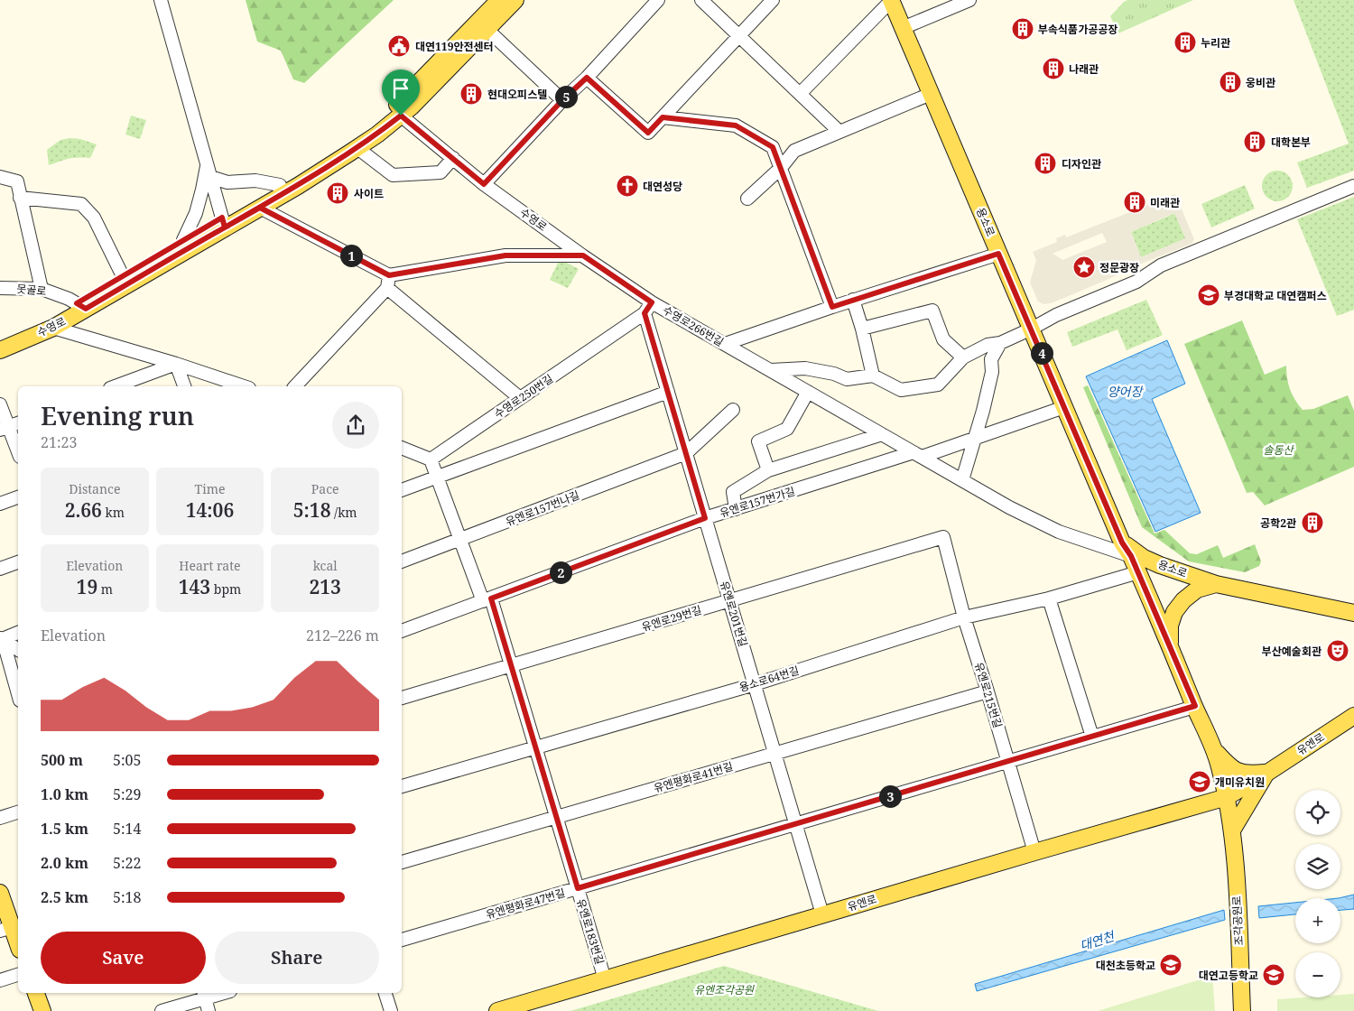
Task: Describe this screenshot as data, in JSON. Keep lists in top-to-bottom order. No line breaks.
{"streets":{"main road":["수영로","용소로","유엔로","조각공원로"],"street":["못골로","수영로266번길","수영로250번길","유엔로157번가길","유엔로157번나길","유엔로201번길","유엔로29번길","용소로64번길","유엔로215번길","유엔평화로41번길","유엔평화로47번길","유엔로183번길"]},"crossings":[["수영로","못골로"],["수영로","수영로266번길"],["용소로","유엔로157번가길"],["수영로266번길","유엔로157번가길"],["수영로250번길","유엔로201번길"],["수영로250번길","유엔로183번길"],["유엔로157번가길","유엔로201번길"],["유엔로157번가길","유엔로183번길"],["유엔로157번나길","유엔로201번길"],["유엔로157번나길","유엔로183번길"],["유엔로201번길","유엔로29번길"],["유엔로201번길","용소로64번길"],["유엔로201번길","유엔로"],["유엔로201번길","유엔평화로41번길"],["유엔로201번길","유엔평화로47번길"],["유엔로29번길","유엔로215번길"],["유엔로29번길","유엔로183번길"],["용소로64번길","유엔로215번길"],["용소로64번길","유엔로183번길"],["유엔로215번길","유엔로"],["유엔로215번길","유엔평화로41번길"],["유엔로215번길","유엔평화로47번길"],["유엔로","조각공원로"],["유엔로","유엔로183번길"],["유엔평화로41번길","유엔로183번길"],["유엔평화로47번길","유엔로183번길"]],"water":["양어장","대연천"],"parks":["솔동산","유엔조각공원"],"places":{"building":["부속식품가공공장","누리관","나래관","웅비관","현대오피스텔","대학본부","디자인관","사이트","미래관","공학2관"],"public building":["대연119안전센터"],"church":["대연성당"],"place":["정문광장"],"school or university":["부경대학교 대연캠퍼스","개미유치원","대천초등학교","대연고등학교"],"theatre":["부산예술회관"]},"page":{"pins":["5","1","4","2","3"],"heading":["Evening run","21:23"],"stats":[["Distance","2.66 km"],["Time","14:06"],["Pace","5:18 /km"],["Elevation","19 m"],["Heart rate","143 bpm"],["kcal","213"]],"chart":["Elevation","212–226 m"],"list":[{"name":"500 m","note":"5:05"},{"name":"1.0 km","note":"5:29"},{"name":"1.5 km","note":"5:14"},{"name":"2.0 km","note":"5:22"},{"name":"2.5 km","note":"5:18"}],"map_buttons":["+","−"],"buttons":["Save","Share"]}}
